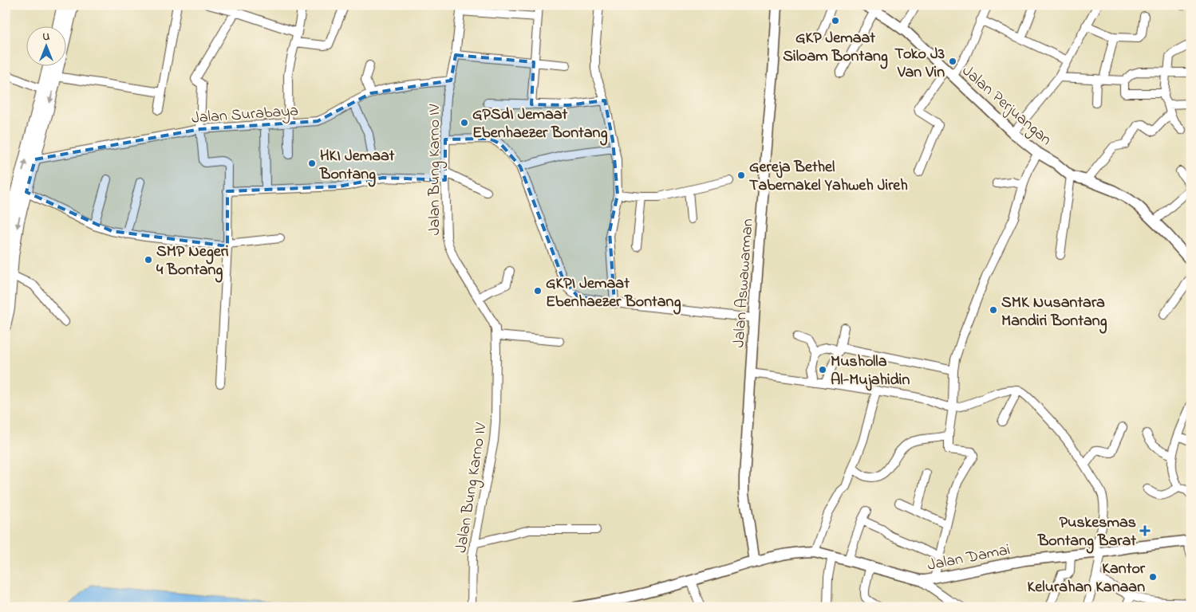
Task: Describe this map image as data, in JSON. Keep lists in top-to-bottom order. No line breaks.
{"streets":{"street":["Jalan Perjuangan","Jalan Surabaya","Jalan Bung Karno IV","Jalan Aswawarman","Jalan Damai"]},"crossings":[["Jalan Surabaya","Jalan Bung Karno IV"],["Jalan Aswawarman","Jalan Damai"]],"places":{"other":["GKP Jemaat Siloam Bontang","Toko J3 Van Vin","GPSdI Jemaat Ebenhaezer Bontang","HKI Jemaat Bontang","Gereja Bethel Tabernakel Yahweh Jireh","SMP Negeri 4 Bontang","GKPI Jemaat Ebenhaezer Bontang","SMK Nusantara Mandiri Bontang","Musholla Al-Mujahidin","Kantor Kelurahan Kanaan"],"health":["Puskesmas Bontang Barat"]},"north":"top"}
